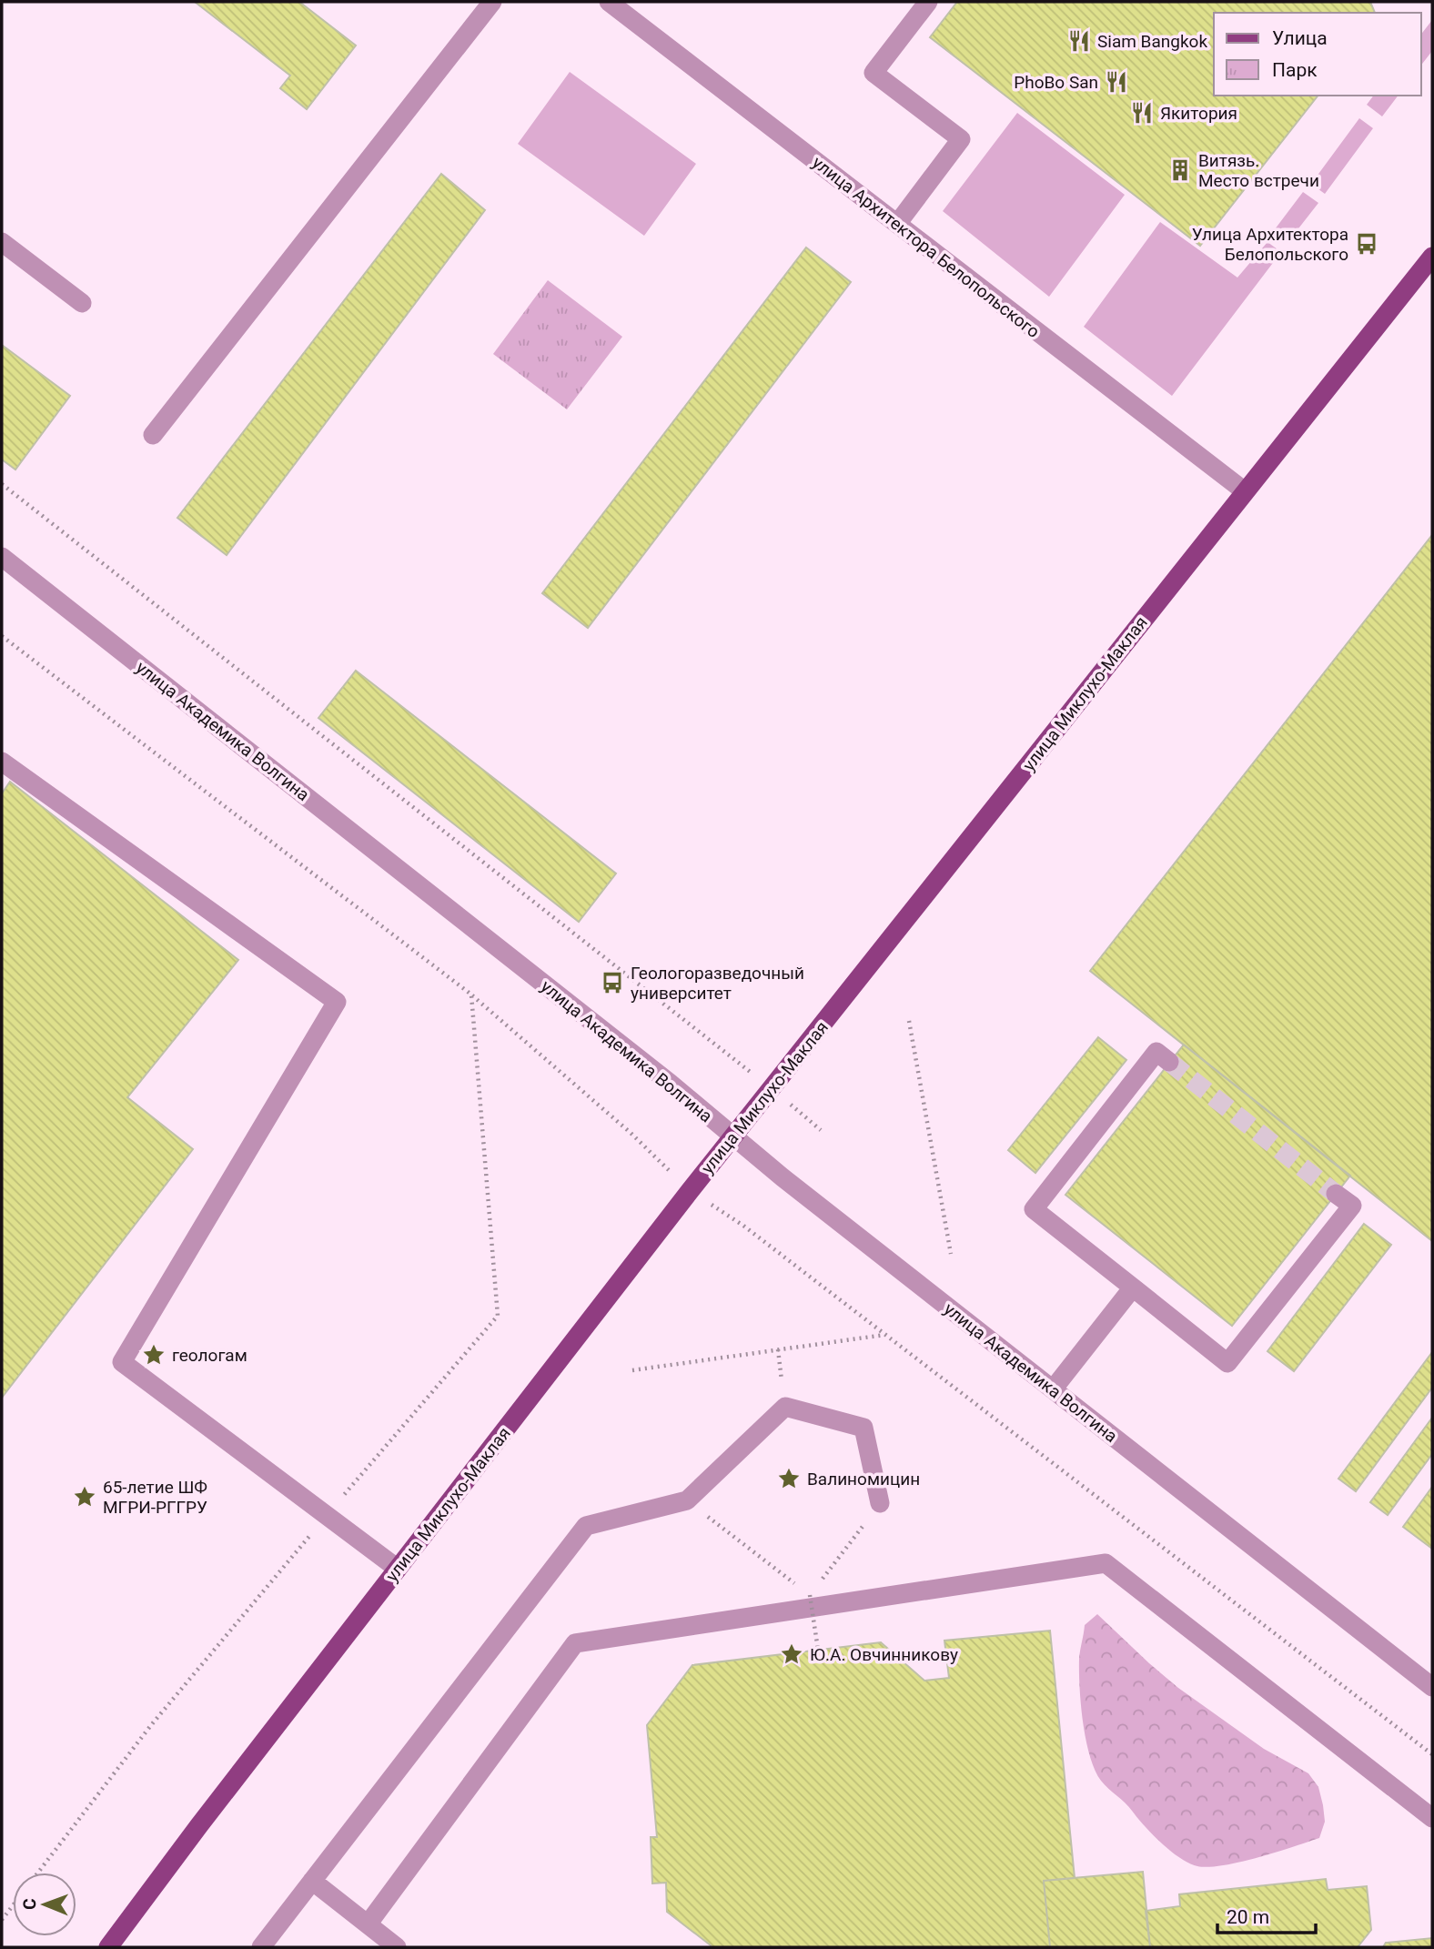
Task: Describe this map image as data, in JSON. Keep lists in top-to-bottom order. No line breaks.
{"streets":{"main road":["улица Миклухо-Маклая"],"street":["улица Архитектора Белопольского","улица Академика Волгина"]},"crossings":[["улица Архитектора Белопольского","улица Миклухо-Маклая"],["улица Миклухо-Маклая","улица Академика Волгина"]],"places":{"restaurant":["Siam Bangkok","PhoBo San","Якитория"],"building":["Витязь. Место встречи"],"bus stop":["Улица Архитектора Белопольского","Геологоразведочный университет"],"place":["геологам","Валиномицин","65-летие ШФ МГРИ-РГГРУ","Ю.А. Овчинникову"]},"legend":["Улица","Парк"],"scale_bar":"20 m","north":"left"}
